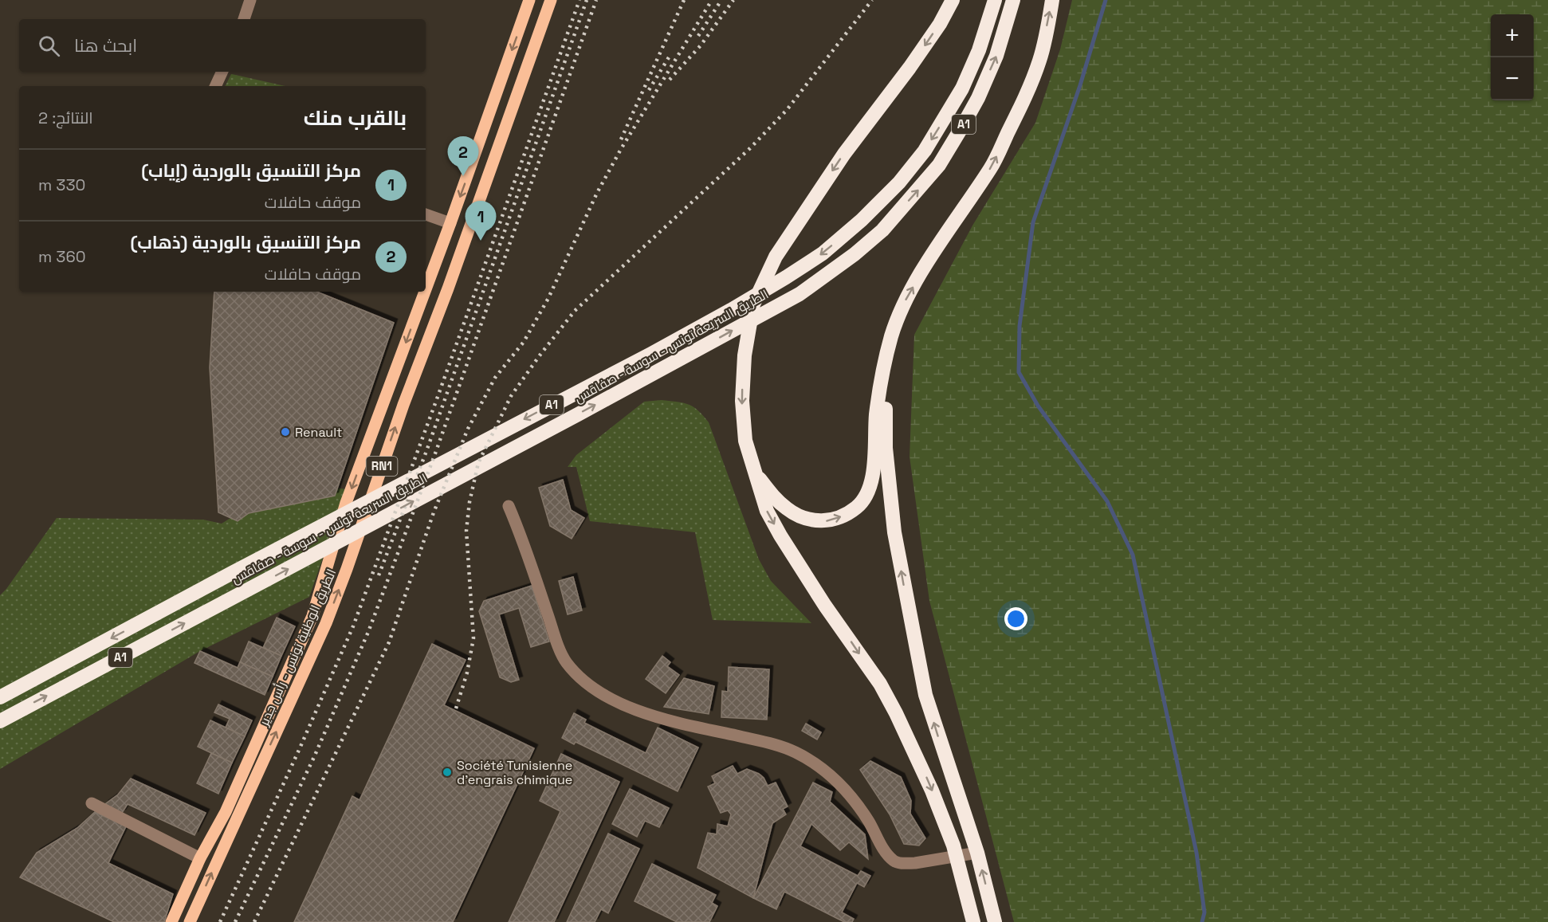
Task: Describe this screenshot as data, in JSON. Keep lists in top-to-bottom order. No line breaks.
{"streets":{"highway":["A1","الطريق السريعة تونس - سوسة - صفاقس"],"main road":["RN1","الطريق الوطنية تونس - رأس جدير"]},"places":["Renault","Société Tunisienne d'engrais chimique"],"page":{"map_buttons":["+","−"],"search":"ابحث هنا","heading":["بالقرب منك","النتائج: 2"],"pins":["2","1"],"list":[{"mark":"1","name":"مركز التنسيق بالوردية (إياب)","note":"موقف حافلات","value":"330 m"},{"mark":"2","name":"مركز التنسيق بالوردية (ذهاب)","note":"موقف حافلات","value":"360 m"}]}}
